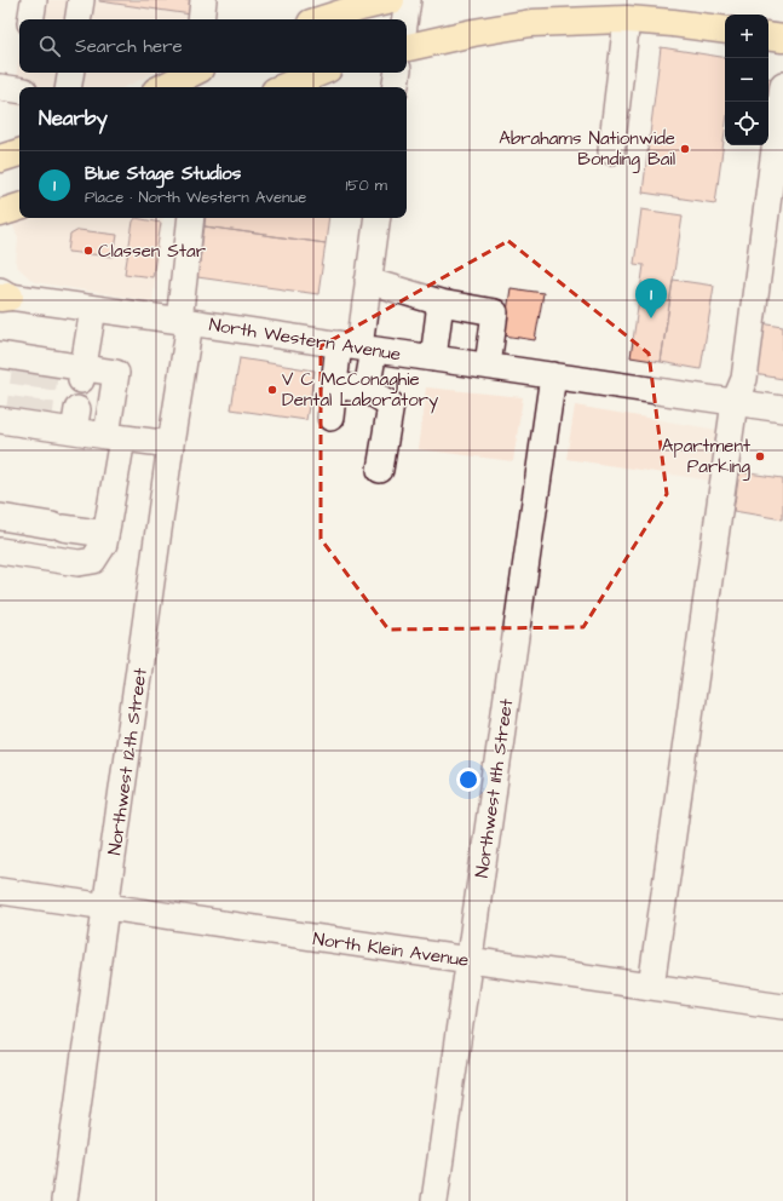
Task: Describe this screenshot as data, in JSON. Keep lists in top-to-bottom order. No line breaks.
{"streets":{"street":["North Western Avenue","Northwest 12th Street","Northwest 11th Street","North Klein Avenue"]},"crossings":[["North Western Avenue","Northwest 12th Street"],["North Western Avenue","Northwest 11th Street"],["Northwest 12th Street","North Klein Avenue"],["Northwest 11th Street","North Klein Avenue"]],"places":["Abrahams Nationwide Bonding Bail","Classen Star","V C McConaghie Dental Laboratory","Apartment Parking"],"page":{"map_buttons":["+","−"],"search":"Search here","heading":"Nearby","list":[{"mark":"1","name":"Blue Stage Studios","note":"Place · North Western Avenue","value":"150 m"}],"pins":"1"}}
